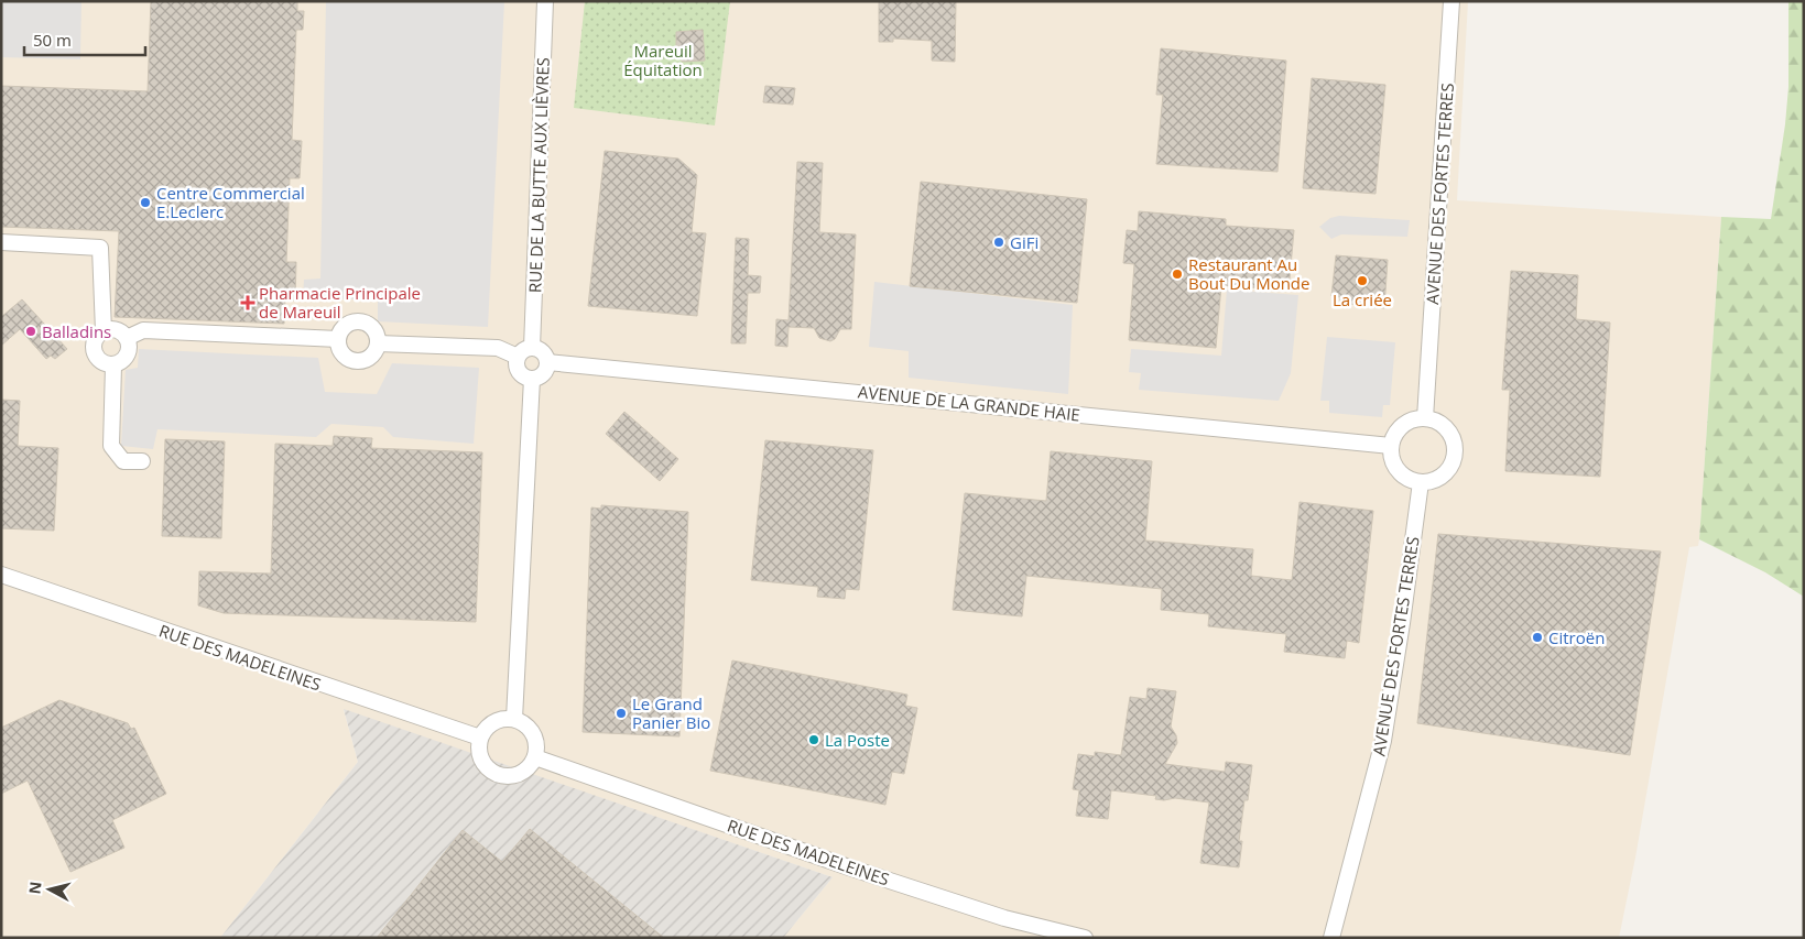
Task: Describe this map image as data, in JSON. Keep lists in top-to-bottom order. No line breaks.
{"streets":{"street":["RUE DE LA BUTTE AUX LIÈVRES","AVENUE DES FORTES TERRES","AVENUE DE LA GRANDE HAIE","RUE DES MADELEINES"]},"crossings":[["RUE DE LA BUTTE AUX LIÈVRES","AVENUE DE LA GRANDE HAIE"],["AVENUE DES FORTES TERRES","AVENUE DE LA GRANDE HAIE"]],"parks":["Mareuil Équitation"],"places":{"other":["Centre Commercial E.Leclerc","GiFi","Restaurant Au Bout Du Monde","La criée","Balladins","Citroën","Le Grand Panier Bio","La Poste"],"health":["Pharmacie Principale de Mareuil"]},"scale_bar":"50 m","north":"left"}
